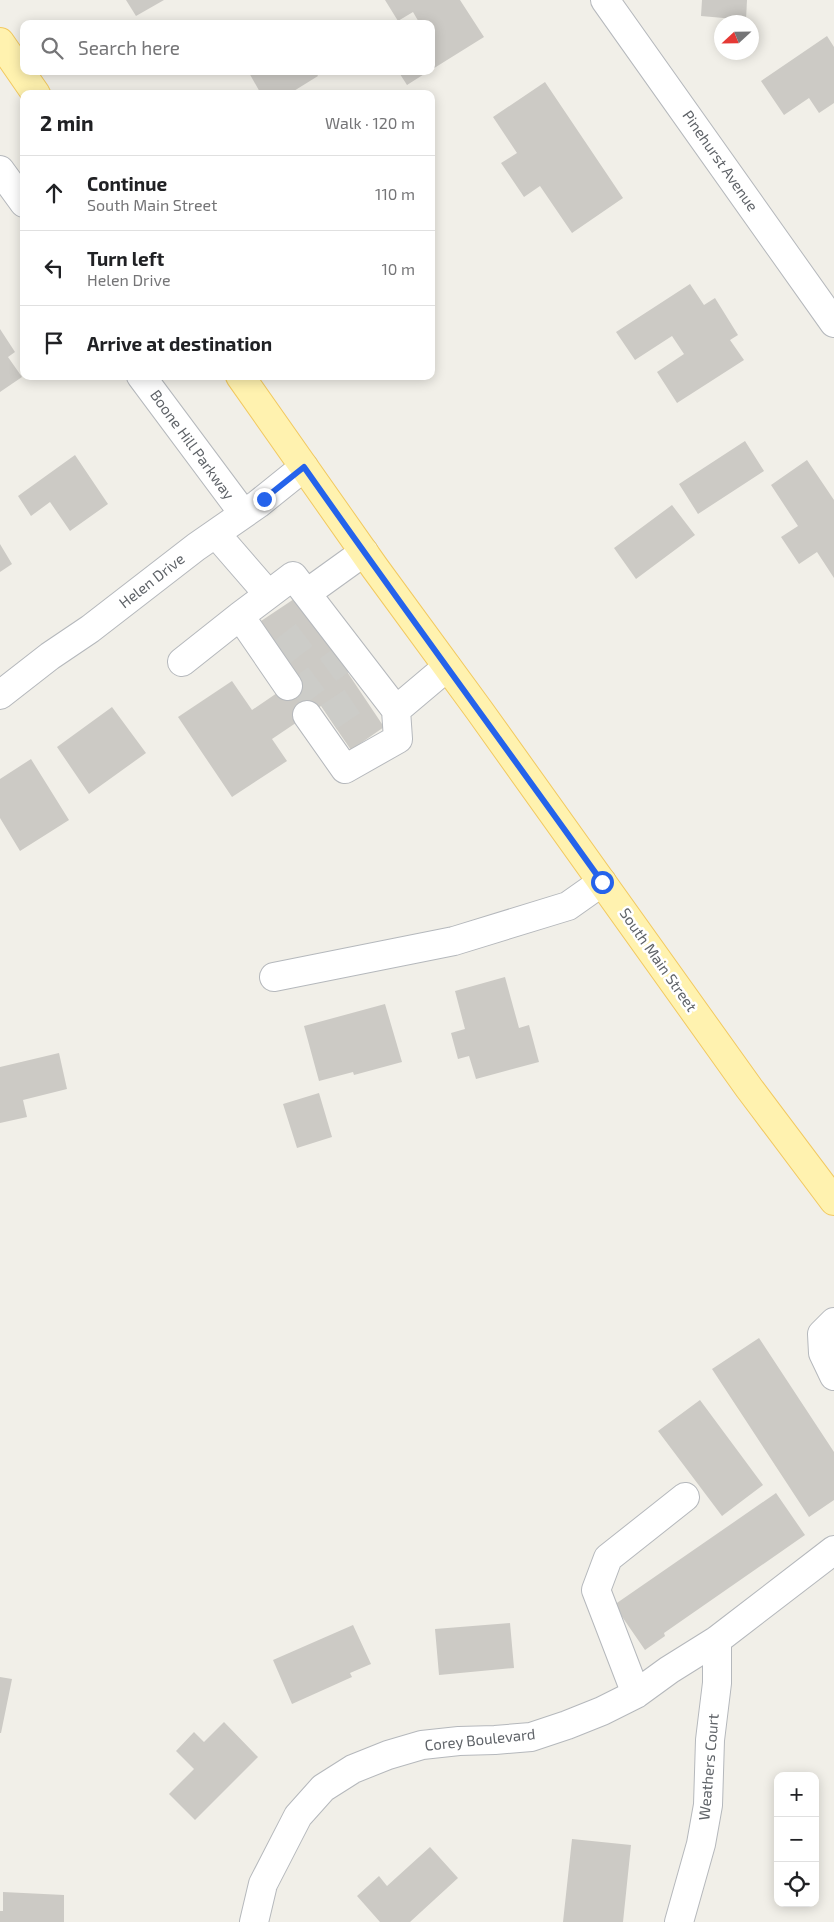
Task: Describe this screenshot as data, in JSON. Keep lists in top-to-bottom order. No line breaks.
{"streets":{"main road":["South Main Street"],"street":["Pinehurst Avenue","Boone Hill Parkway","Helen Drive","Corey Boulevard","Weathers Court"]},"crossings":[["Boone Hill Parkway","Helen Drive"],["Helen Drive","South Main Street"],["Corey Boulevard","Weathers Court"]],"north":"left","page":{"search":"Search here","heading":["2 min","Walk · 120 m"],"list":[["Continue","South Main Street","110 m"],["Turn left","Helen Drive","10 m"],"Arrive at destination"],"map_buttons":["+","−"]}}
